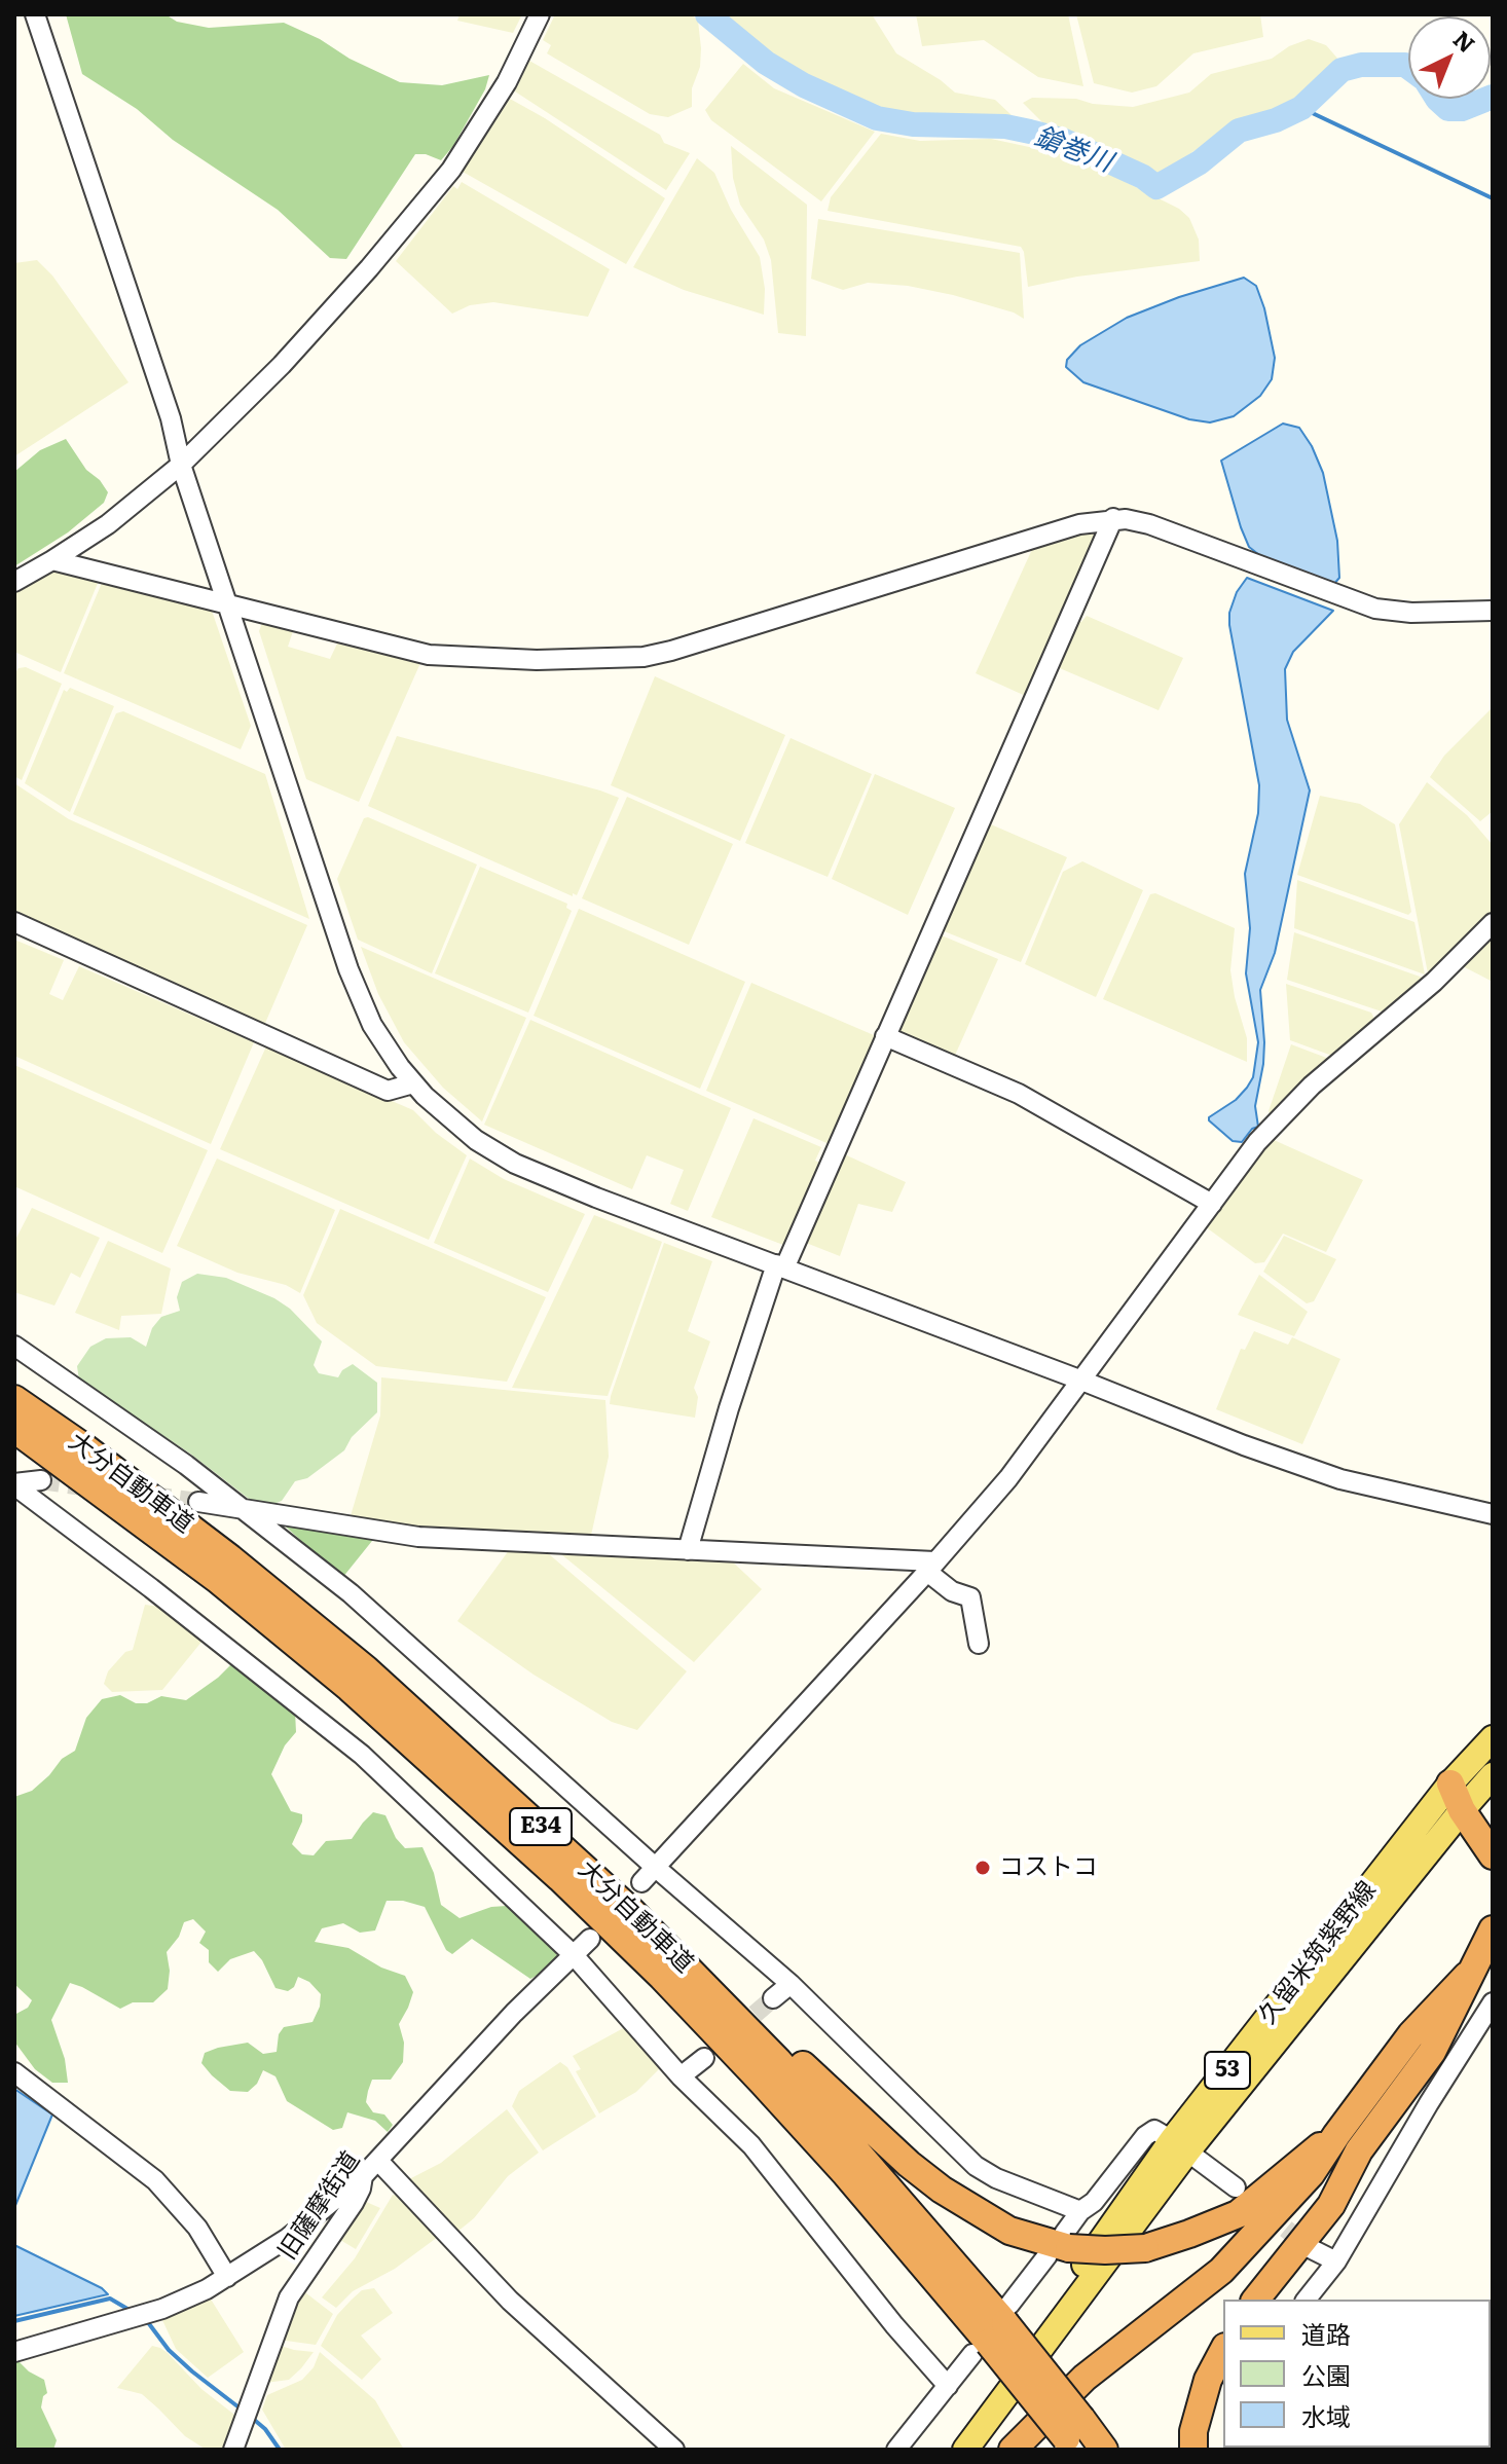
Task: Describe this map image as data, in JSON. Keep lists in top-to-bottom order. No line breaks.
{"streets":{"highway":["大分自動車道","E34"],"main road":["久留米筑紫野線","53"],"street":["旧薩摩街道"]},"water":["鎗巻川"],"places":["コストコ"],"legend":["道路","公園","水域"],"north":"top right"}
